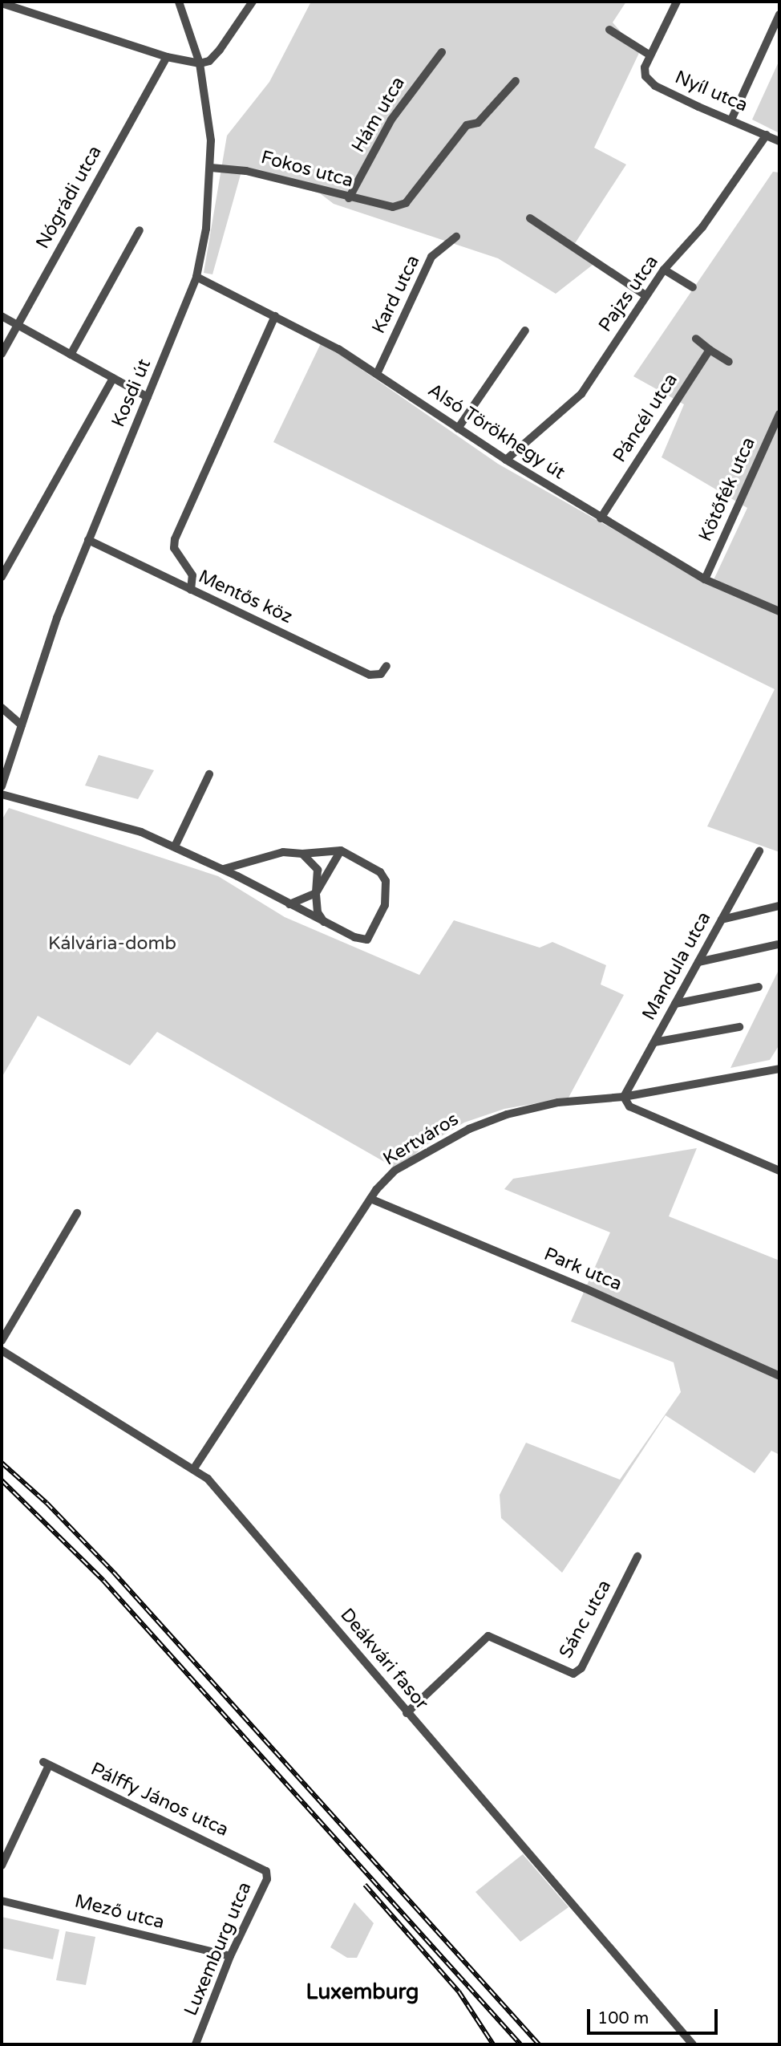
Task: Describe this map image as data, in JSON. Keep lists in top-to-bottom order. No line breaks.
{"streets":{"street":["Nyíl utca","Hám utca","Fokos utca","Nógrádi utca","Pajzs utca","Kard utca","Kosdi út","Páncél utca","Alsó Törökhegy út","Kötőfék utca","Mentős köz","Mandula utca","Kertváros","Park utca","Sánc utca","Deákvári fasor","Pálffy János utca","Mező utca","Luxemburg utca"]},"crossings":[["Nyíl utca","Pajzs utca"],["Hám utca","Fokos utca"],["Fokos utca","Kosdi út"],["Pajzs utca","Alsó Törökhegy út"],["Kard utca","Alsó Törökhegy út"],["Kosdi út","Alsó Törökhegy út"],["Kosdi út","Mentős köz"],["Páncél utca","Alsó Törökhegy út"],["Alsó Törökhegy út","Kötőfék utca"],["Mandula utca","Kertváros"],["Kertváros","Park utca"],["Kertváros","Deákvári fasor"],["Sánc utca","Deákvári fasor"],["Pálffy János utca","Luxemburg utca"],["Mező utca","Luxemburg utca"]],"districts":["Luxemburg"],"parks":["Kálvária-domb"],"scale_bar":"100 m"}
